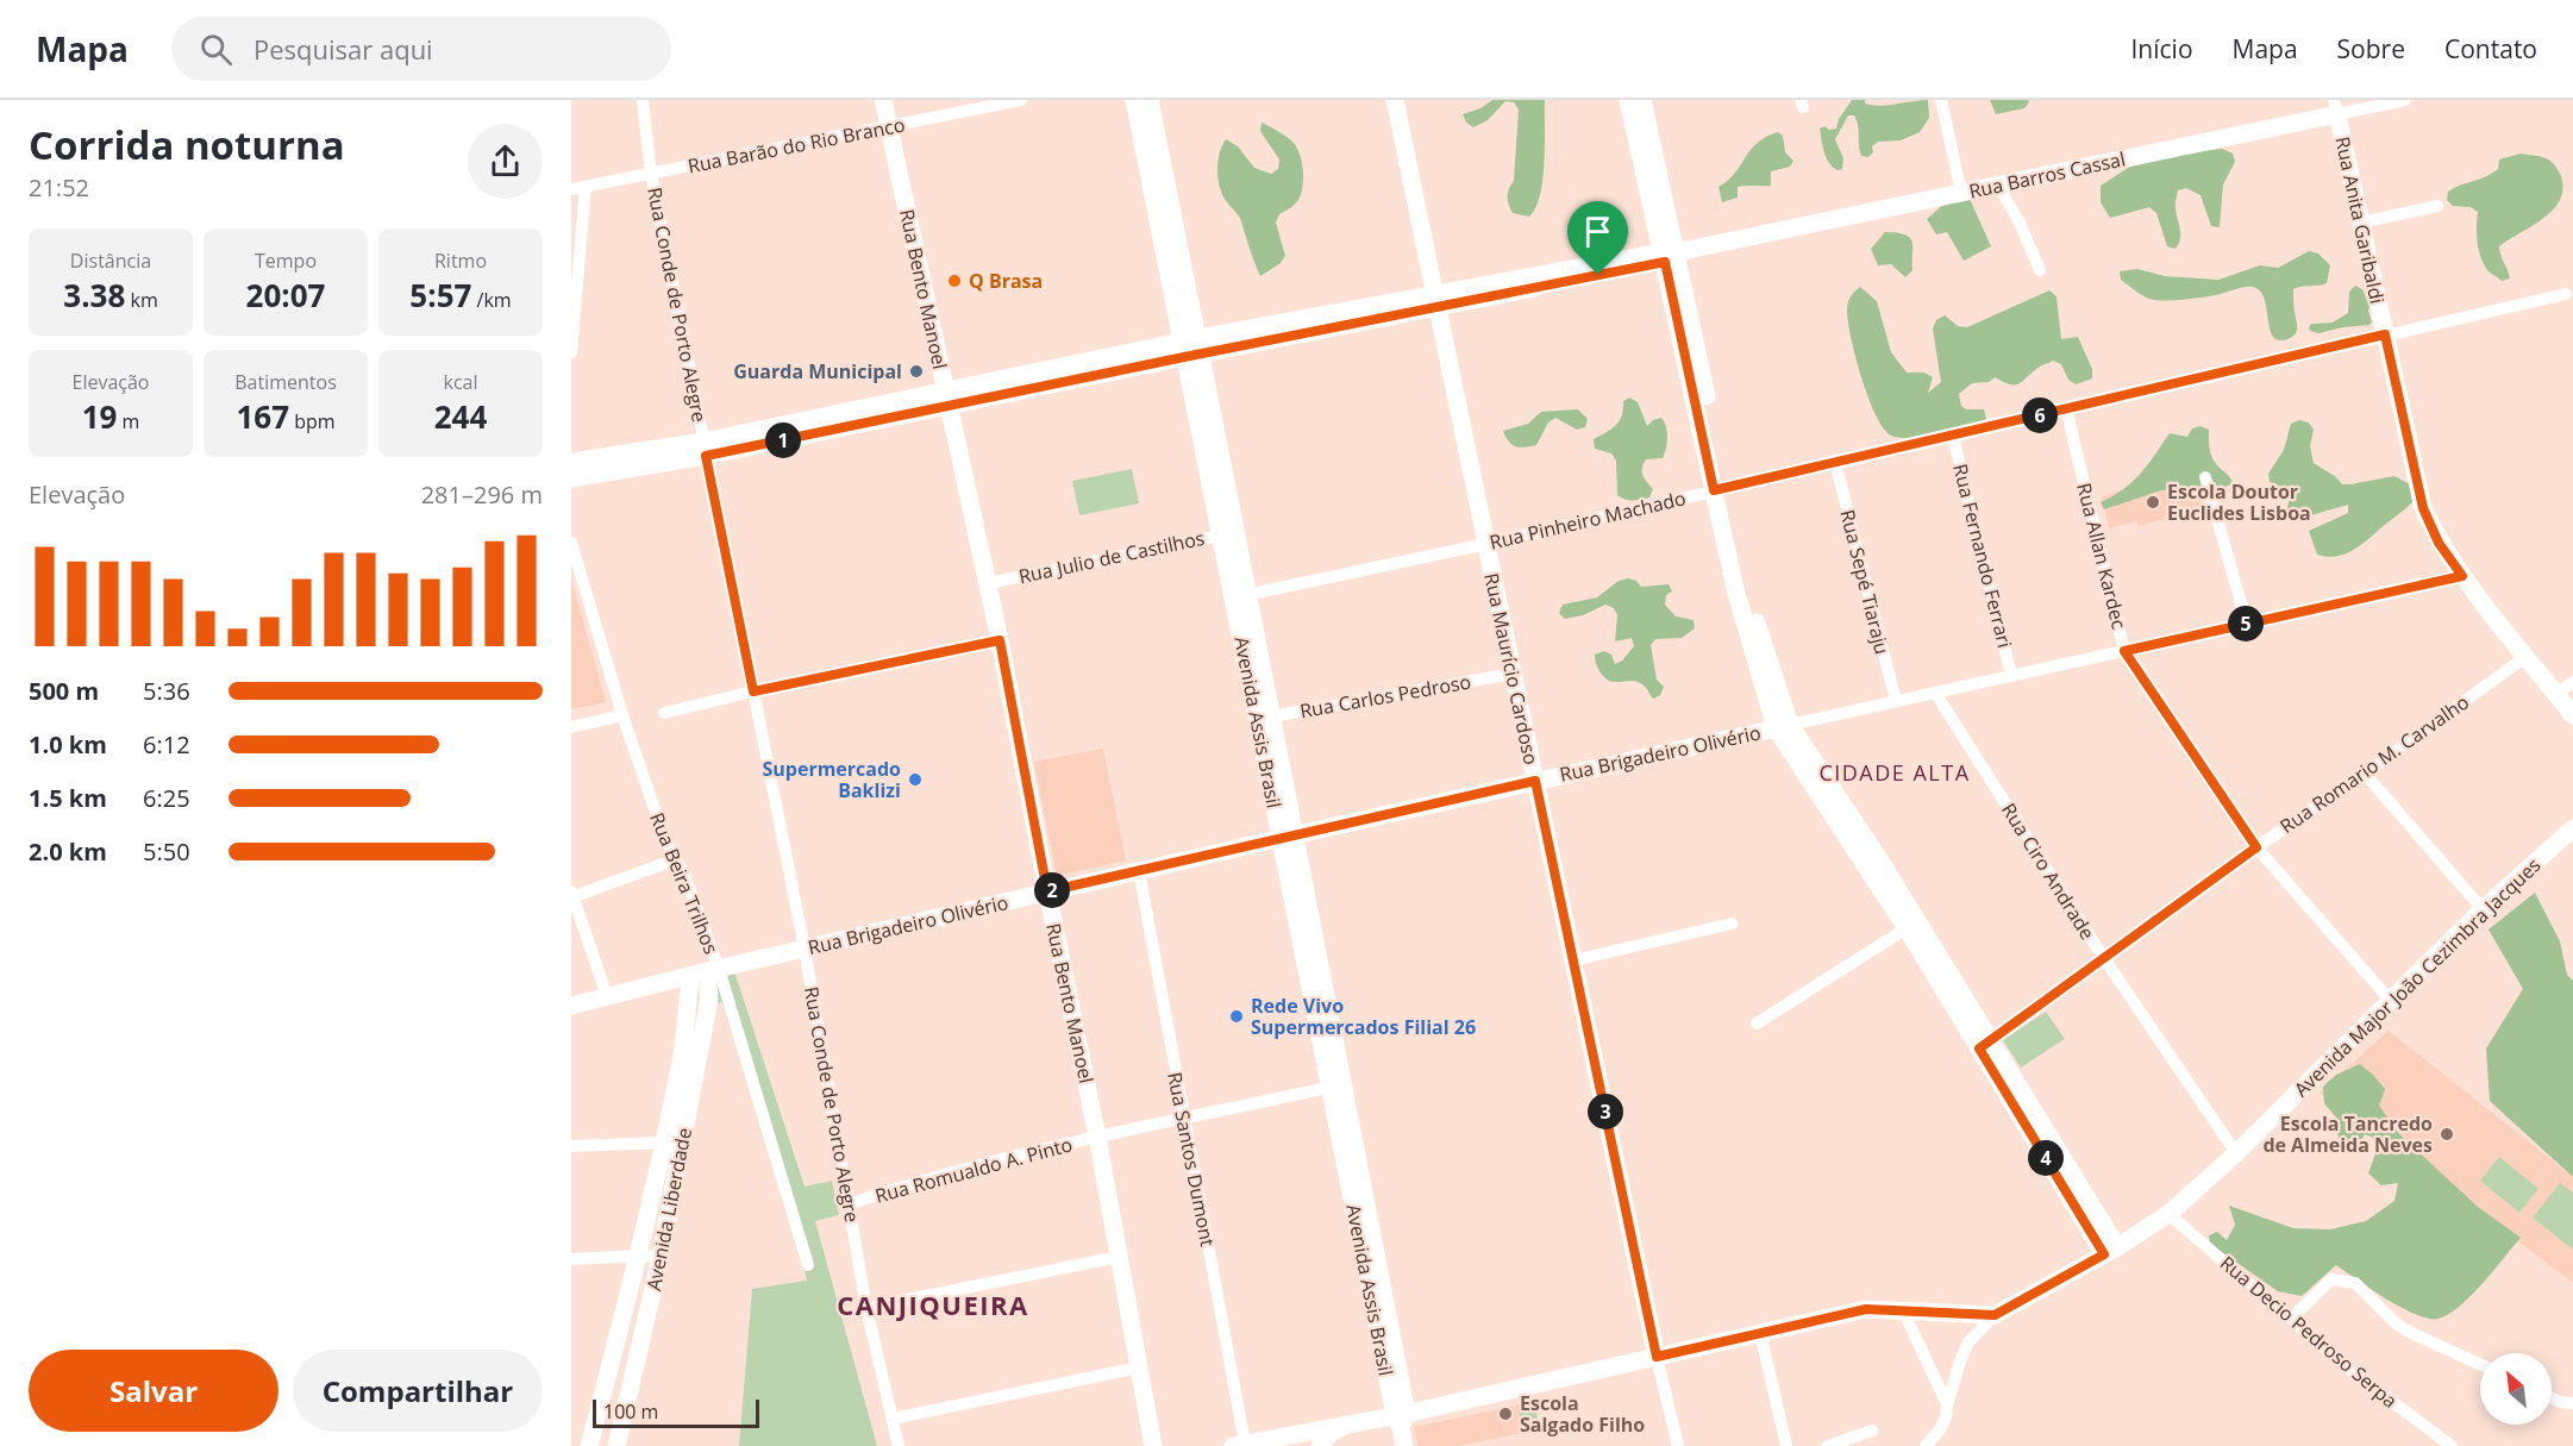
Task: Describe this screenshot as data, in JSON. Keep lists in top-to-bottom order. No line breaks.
{"streets":{"street":["Rua Barão do Rio Branco","Rua Barros Cassal","Rua Anita Garibaldi","Rua Bento Manoel","Rua Conde de Porto Alegre","Rua Pinheiro Machado","Rua Fernando Ferrari","Rua Allan Kardec","Rua Julio de Castilhos","Rua Sepé Tiaraju","Rua Maurício Cardoso","Rua Carlos Pedroso","Avenida Assis Brasil","Rua Brigadeiro Olivério","Rua Romario M. Carvalho","Rua Ciro Andrade","Rua Beira Trilhos","Avenida Major João Cezimbra Jacques","Rua Santos Dumont","Rua Romualdo A. Pinto","Avenida Liberdade","Rua Decio Pedroso Serpa"]},"crossings":[["Rua Barão do Rio Branco","Rua Bento Manoel"],["Rua Barão do Rio Branco","Rua Conde de Porto Alegre"],["Rua Barros Cassal","Rua Anita Garibaldi"],["Rua Barros Cassal","Rua Bento Manoel"],["Rua Barros Cassal","Rua Conde de Porto Alegre"],["Rua Barros Cassal","Rua Maurício Cardoso"],["Rua Barros Cassal","Avenida Assis Brasil"],["Rua Anita Garibaldi","Rua Pinheiro Machado"],["Rua Anita Garibaldi","Rua Brigadeiro Olivério"],["Rua Anita Garibaldi","Rua Romario M. Carvalho"],["Rua Bento Manoel","Rua Julio de Castilhos"],["Rua Bento Manoel","Rua Brigadeiro Olivério"],["Rua Bento Manoel","Rua Romualdo A. Pinto"],["Rua Conde de Porto Alegre","Rua Brigadeiro Olivério"],["Rua Conde de Porto Alegre","Rua Romualdo A. Pinto"],["Rua Pinheiro Machado","Rua Fernando Ferrari"],["Rua Pinheiro Machado","Rua Allan Kardec"],["Rua Pinheiro Machado","Rua Sepé Tiaraju"],["Rua Pinheiro Machado","Rua Maurício Cardoso"],["Rua Pinheiro Machado","Avenida Assis Brasil"],["Rua Fernando Ferrari","Rua Brigadeiro Olivério"],["Rua Allan Kardec","Rua Brigadeiro Olivério"],["Rua Allan Kardec","Rua Romario M. Carvalho"],["Rua Allan Kardec","Avenida Major João Cezimbra Jacques"],["Rua Julio de Castilhos","Avenida Assis Brasil"],["Rua Sepé Tiaraju","Rua Brigadeiro Olivério"],["Rua Maurício Cardoso","Rua Carlos Pedroso"],["Rua Maurício Cardoso","Rua Brigadeiro Olivério"],["Rua Carlos Pedroso","Avenida Assis Brasil"],["Avenida Assis Brasil","Rua Brigadeiro Olivério"],["Avenida Assis Brasil","Rua Romualdo A. Pinto"],["Rua Brigadeiro Olivério","Rua Ciro Andrade"],["Rua Brigadeiro Olivério","Rua Beira Trilhos"],["Rua Brigadeiro Olivério","Rua Santos Dumont"],["Rua Brigadeiro Olivério","Avenida Liberdade"],["Rua Romario M. Carvalho","Rua Ciro Andrade"],["Rua Ciro Andrade","Avenida Major João Cezimbra Jacques"],["Rua Beira Trilhos","Avenida Liberdade"],["Avenida Major João Cezimbra Jacques","Rua Decio Pedroso Serpa"],["Rua Santos Dumont","Rua Romualdo A. Pinto"]],"districts":["CIDADE ALTA","CANJIQUEIRA"],"places":["Q Brasa","Guarda Municipal","Escola Doutor Euclides Lisboa","Supermercado Baklizi","Rede Vivo Supermercados Filial 26","Escola Tancredo de Almeida Neves","Escola Salgado Filho"],"scale_bar":"100 m","north":"top left","page":{"header":"Mapa","search":"Pesquisar aqui","nav":["Início","Mapa","Sobre","Contato"],"heading":["Corrida noturna","21:52"],"stats":[["Distância","3.38 km"],["Tempo","20:07"],["Ritmo","5:57 /km"],["Elevação","19 m"],["Batimentos","167 bpm"],["kcal","244"]],"pins":["6","1","5","2","3","4"],"chart":["Elevação","281–296 m"],"list":[{"name":"500 m","note":"5:36"},{"name":"1.0 km","note":"6:12"},{"name":"1.5 km","note":"6:25"},{"name":"2.0 km","note":"5:50"}],"buttons":["Salvar","Compartilhar"],"scale":"100 m"}}
